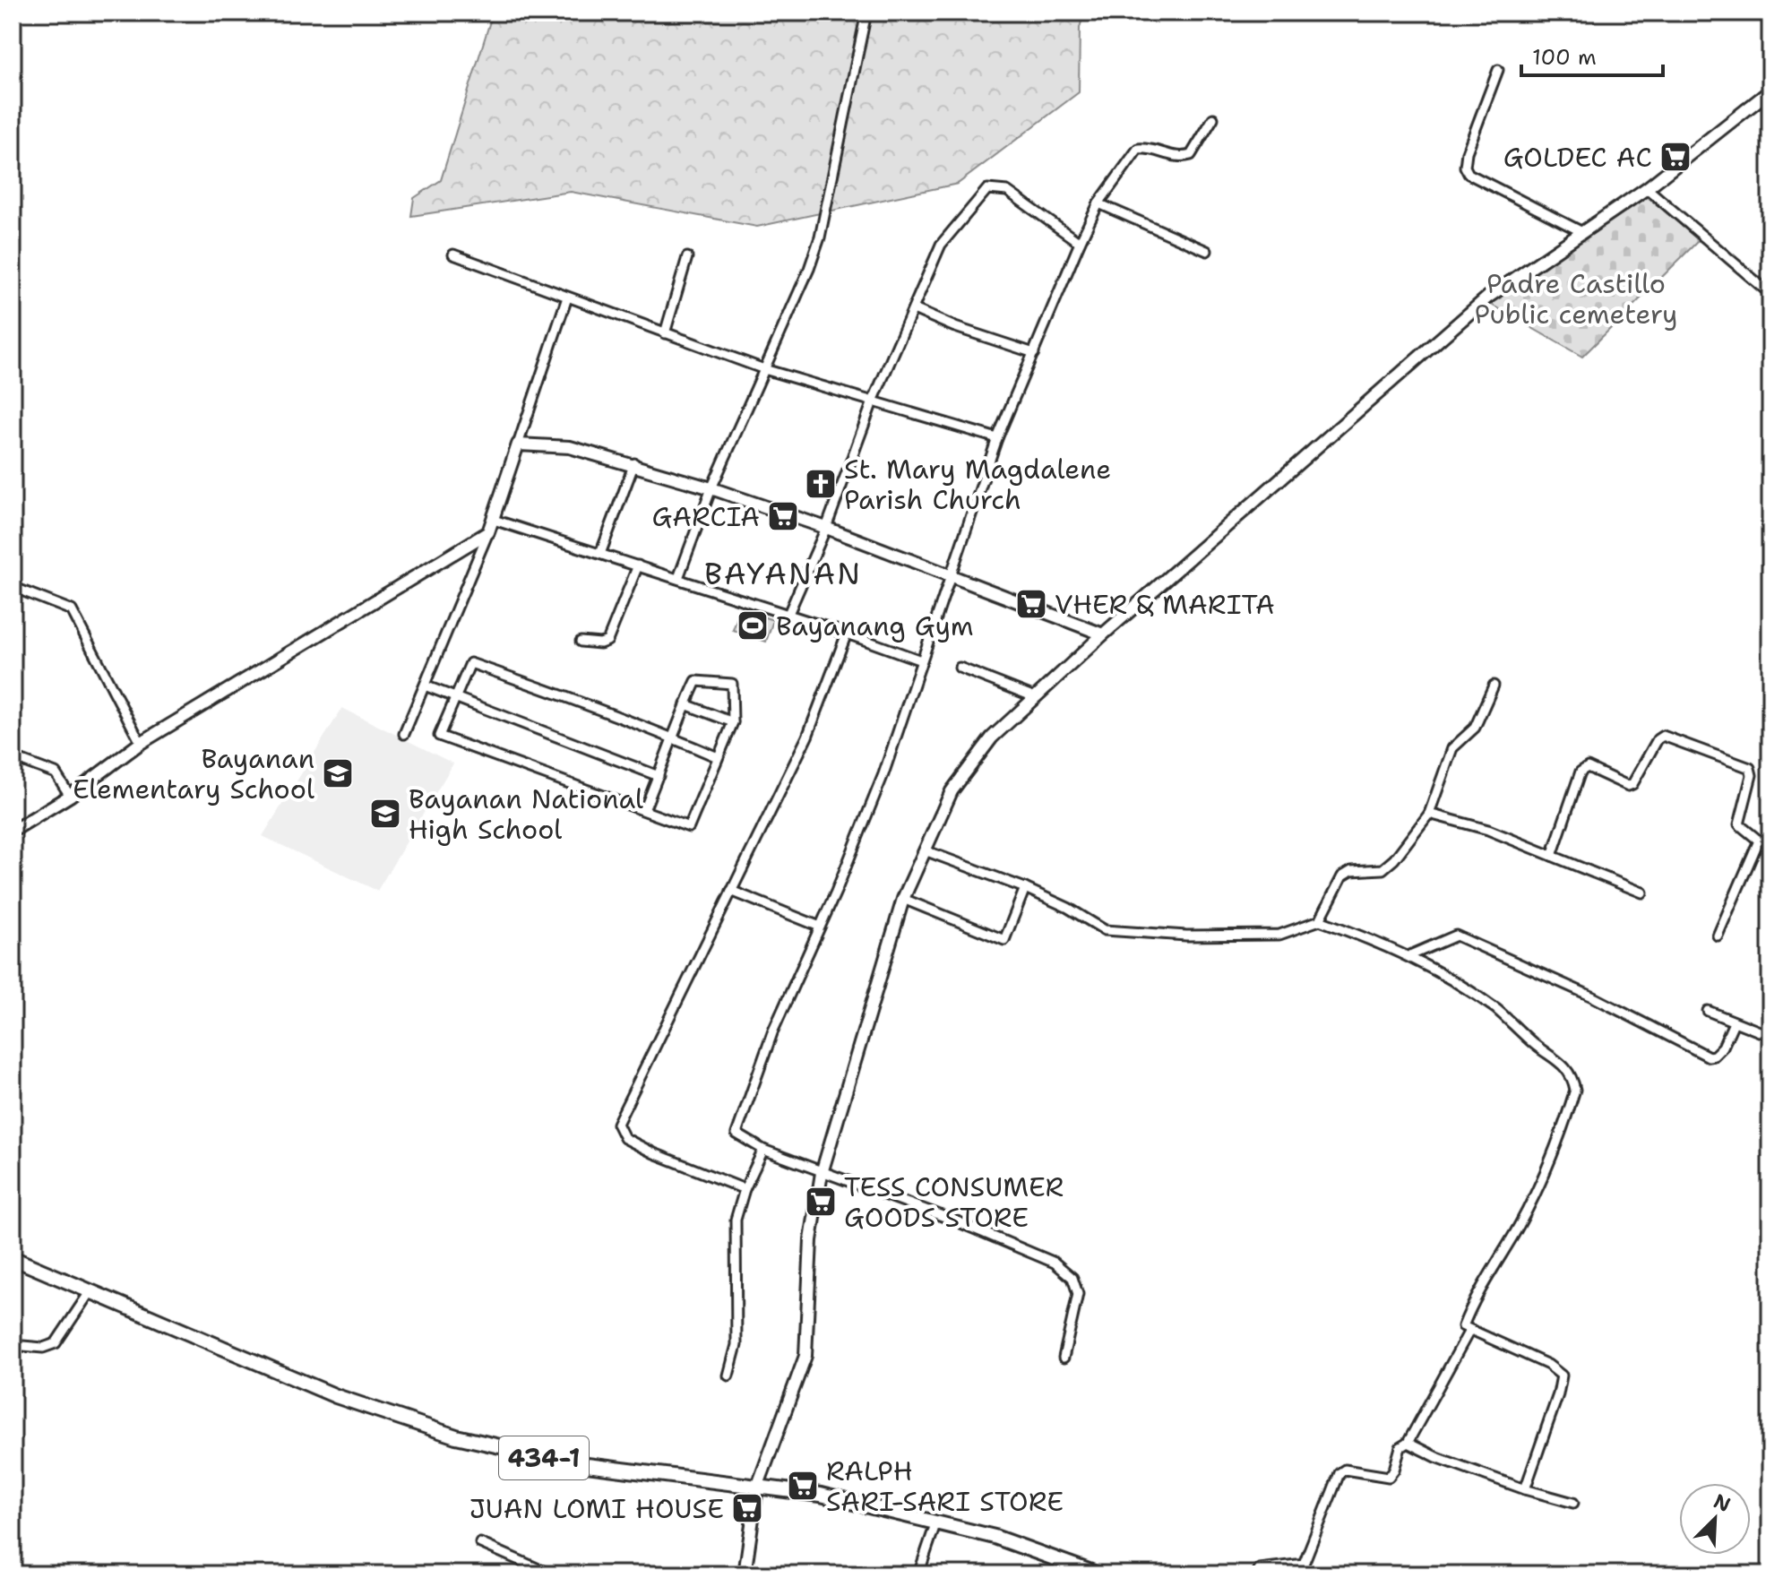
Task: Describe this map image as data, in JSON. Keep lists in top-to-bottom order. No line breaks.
{"streets":{"main road":["434-1"]},"districts":["BAYANAN"],"parks":["Padre Castillo Public cemetery"],"places":{"supermarket":["GOLDEC AC","GARCIA","VHER & MARITA","TESS CONSUMER GOODS STORE","RALPH SARI-SARI STORE","JUAN LOMI HOUSE"],"church":["St. Mary Magdalene Parish Church"],"sports":["Bayanang Gym"],"school or university":["Bayanan Elementary School","Bayanan National High School"]},"scale_bar":"100 m","north":"top right"}
